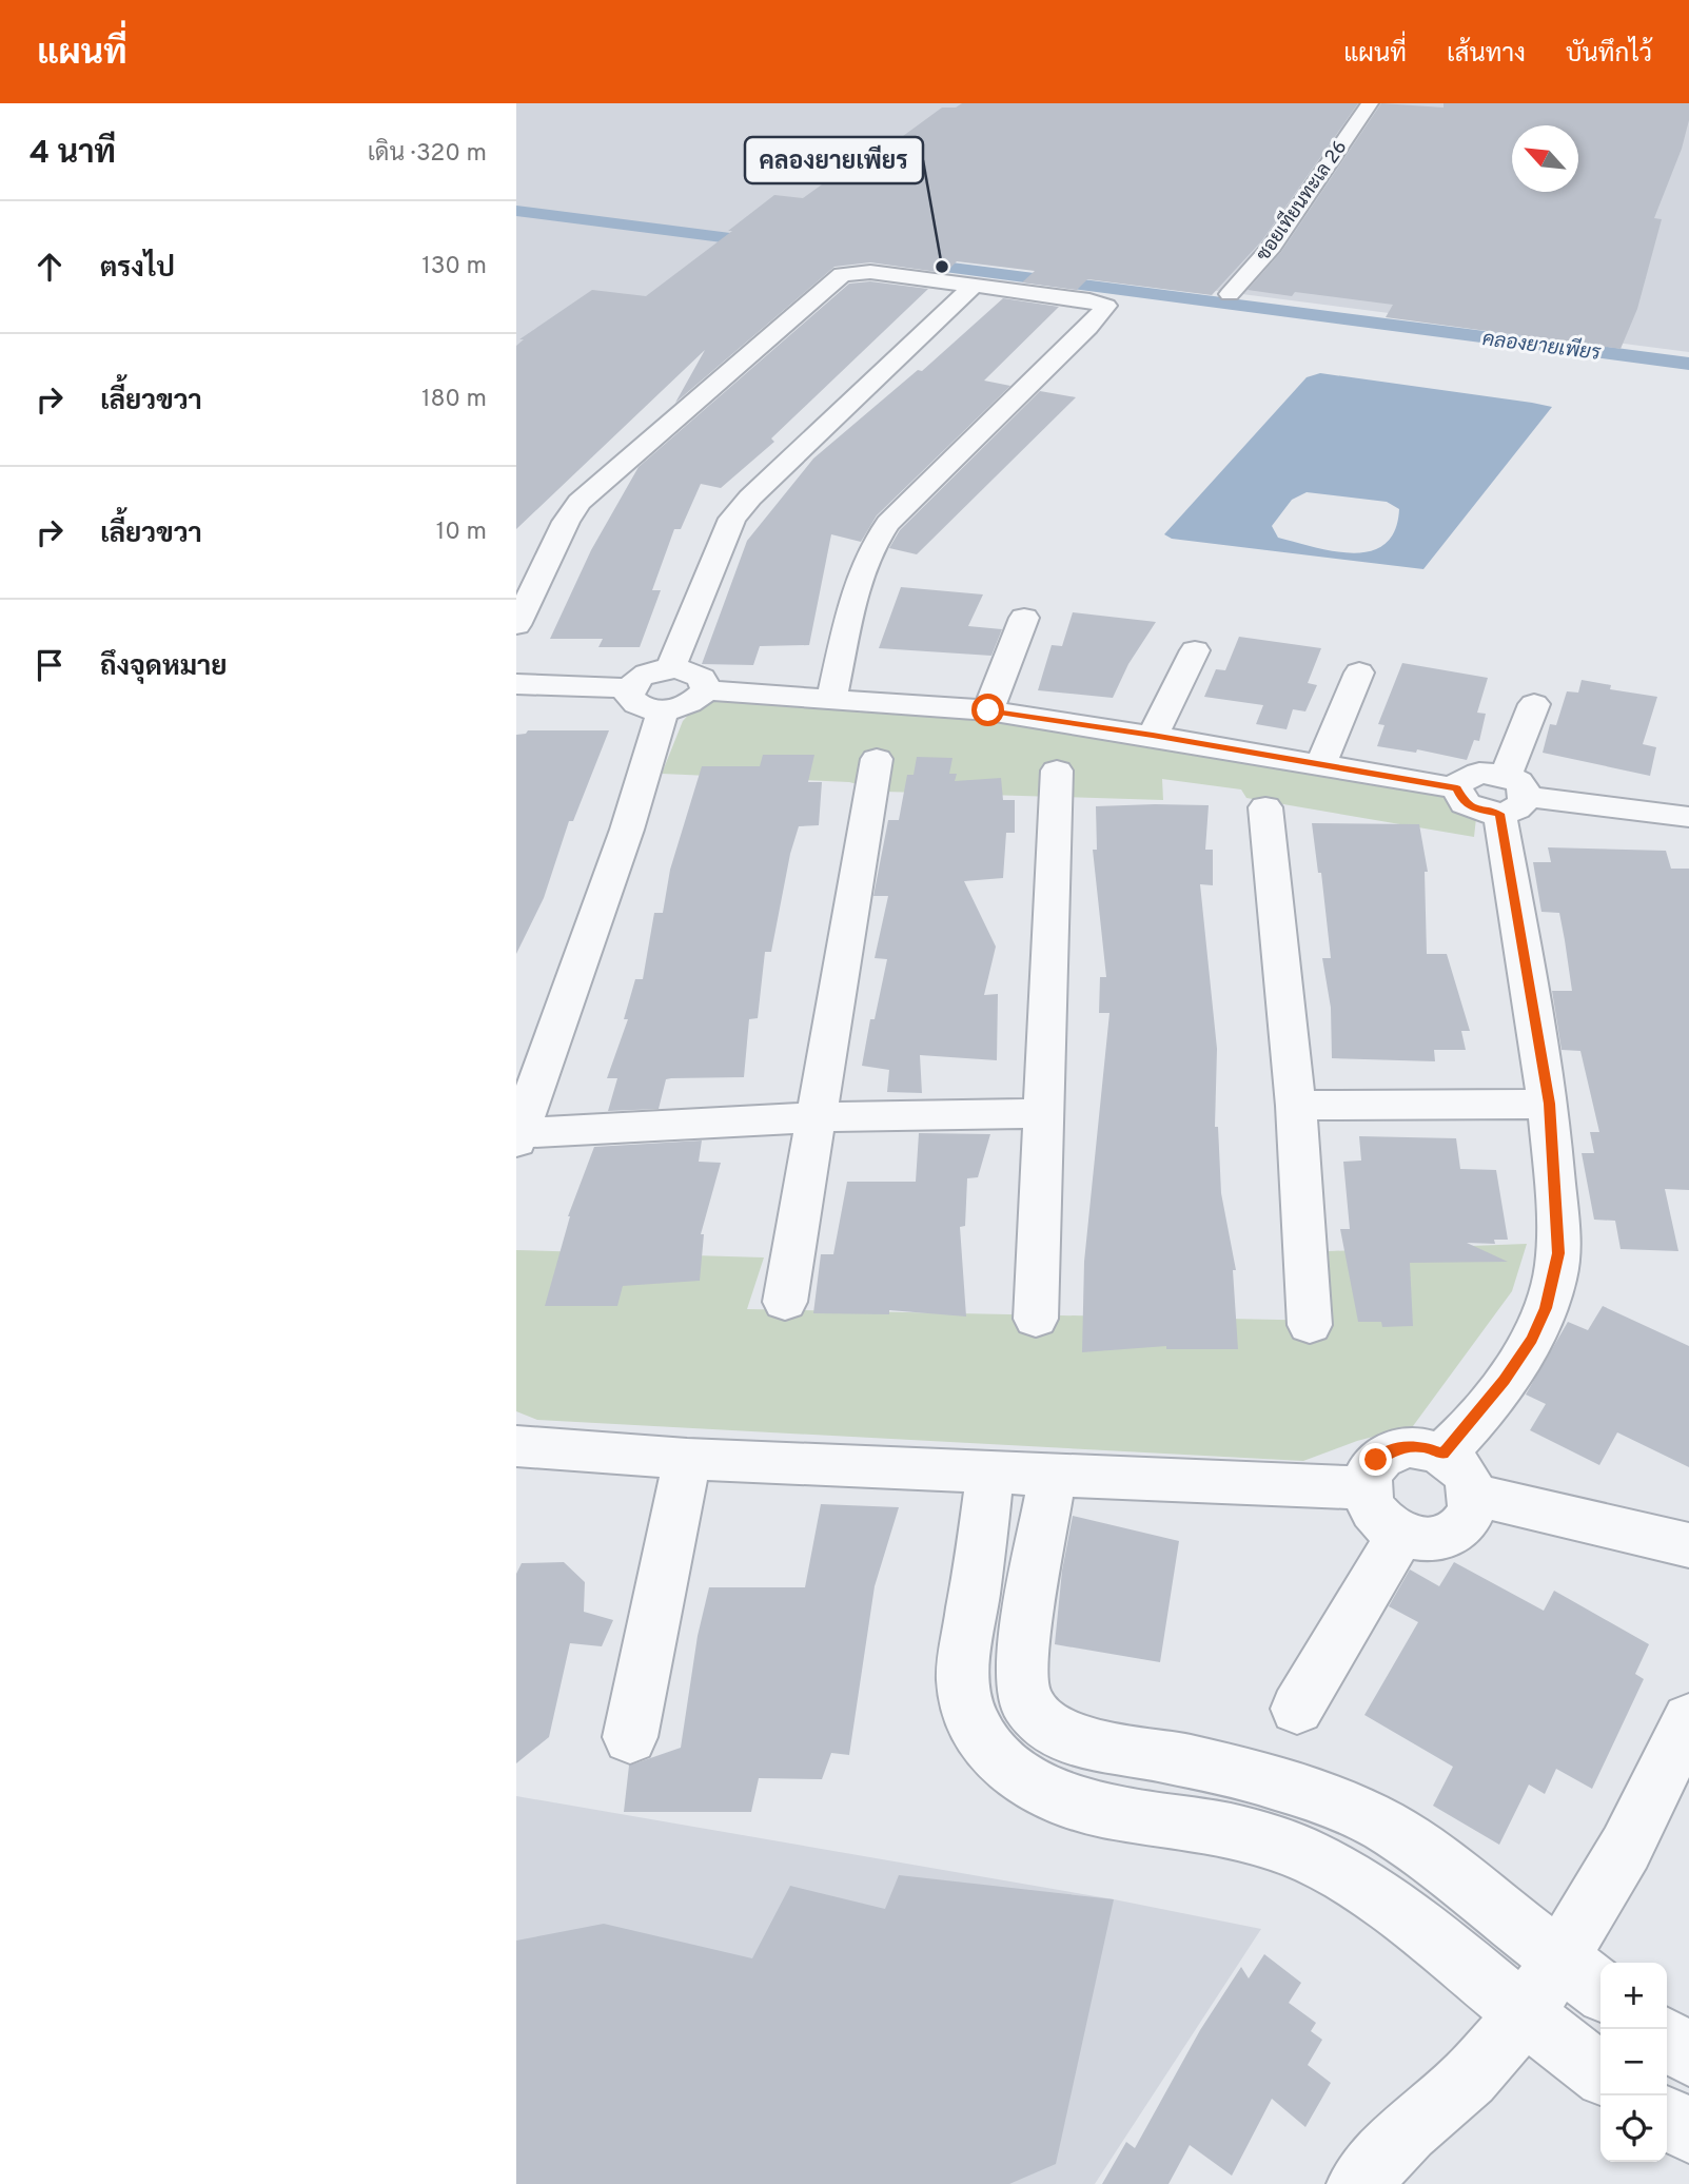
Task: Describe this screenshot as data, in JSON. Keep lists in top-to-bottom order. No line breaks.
{"streets":{"street":["ซอยเทียนทะเล 26"]},"water":["คลองยายเพียร"],"places":["คลองยายเพียร"],"north":"top left","page":{"header":"แผนที่","nav":["แผนที่","เส้นทาง","บันทึกไว้"],"heading":["4 นาที","เดิน · 320 m"],"list":[["ตรงไป","130 m"],["เลี้ยวขวา","180 m"],["เลี้ยวขวา","10 m"],"ถึงจุดหมาย"],"map_buttons":["+","−"]}}
